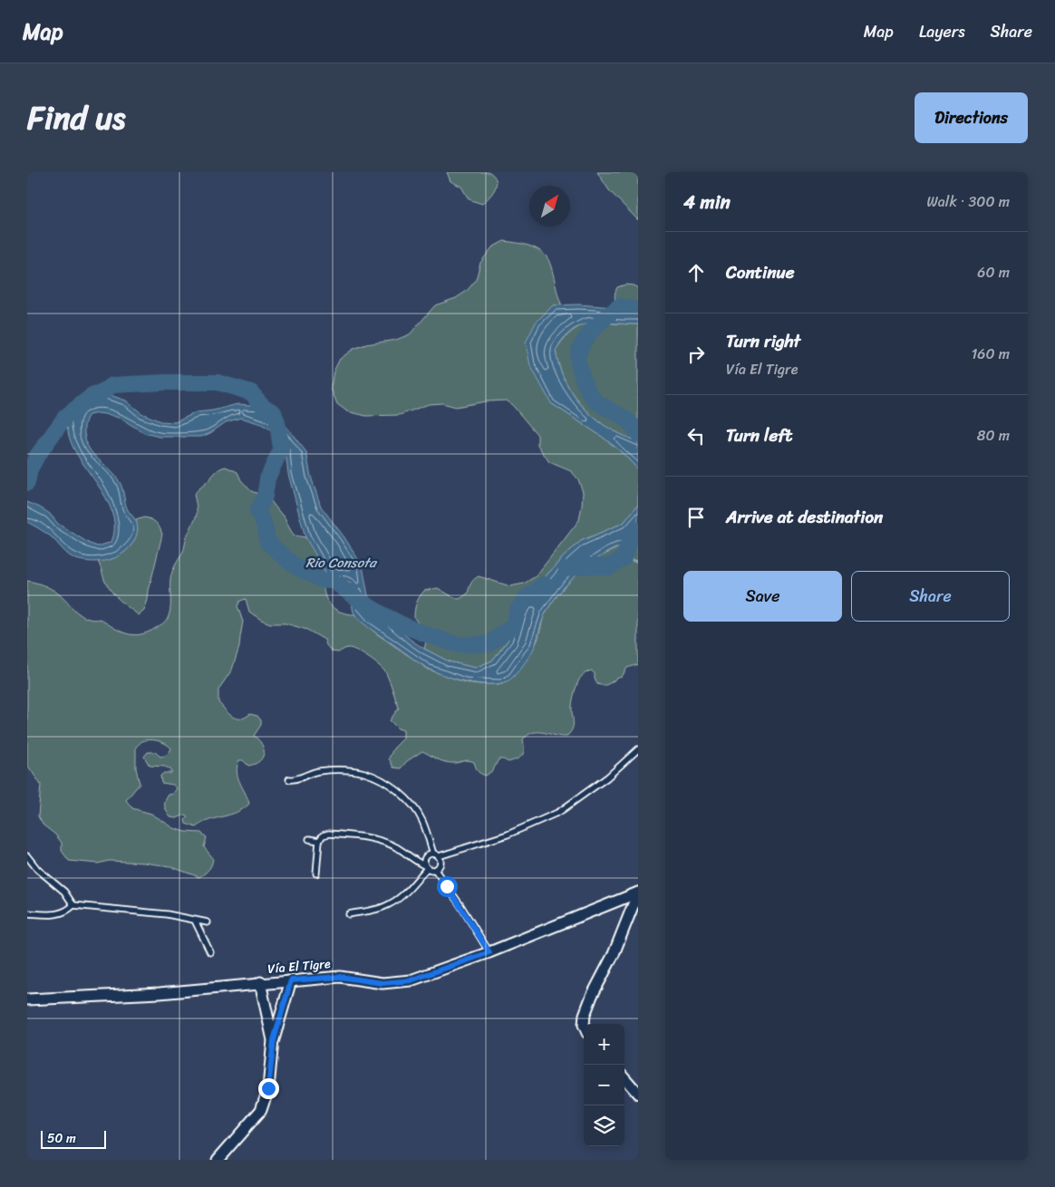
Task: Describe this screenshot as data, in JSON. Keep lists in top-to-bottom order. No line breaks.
{"streets":{"street":["Vía El Tigre"]},"water":["Rio Consota"],"scale_bar":"50 m","north":"top right","page":{"header":"Map","nav":["Map","Layers","Share"],"title":"Find us","buttons":["Directions",["Save","Share"]],"heading":["4 min","Walk · 300 m"],"list":[["Continue","60 m"],["Turn right","Vía El Tigre","160 m"],["Turn left","80 m"],"Arrive at destination"],"map_buttons":["+","−"],"scale":"50 m"}}
